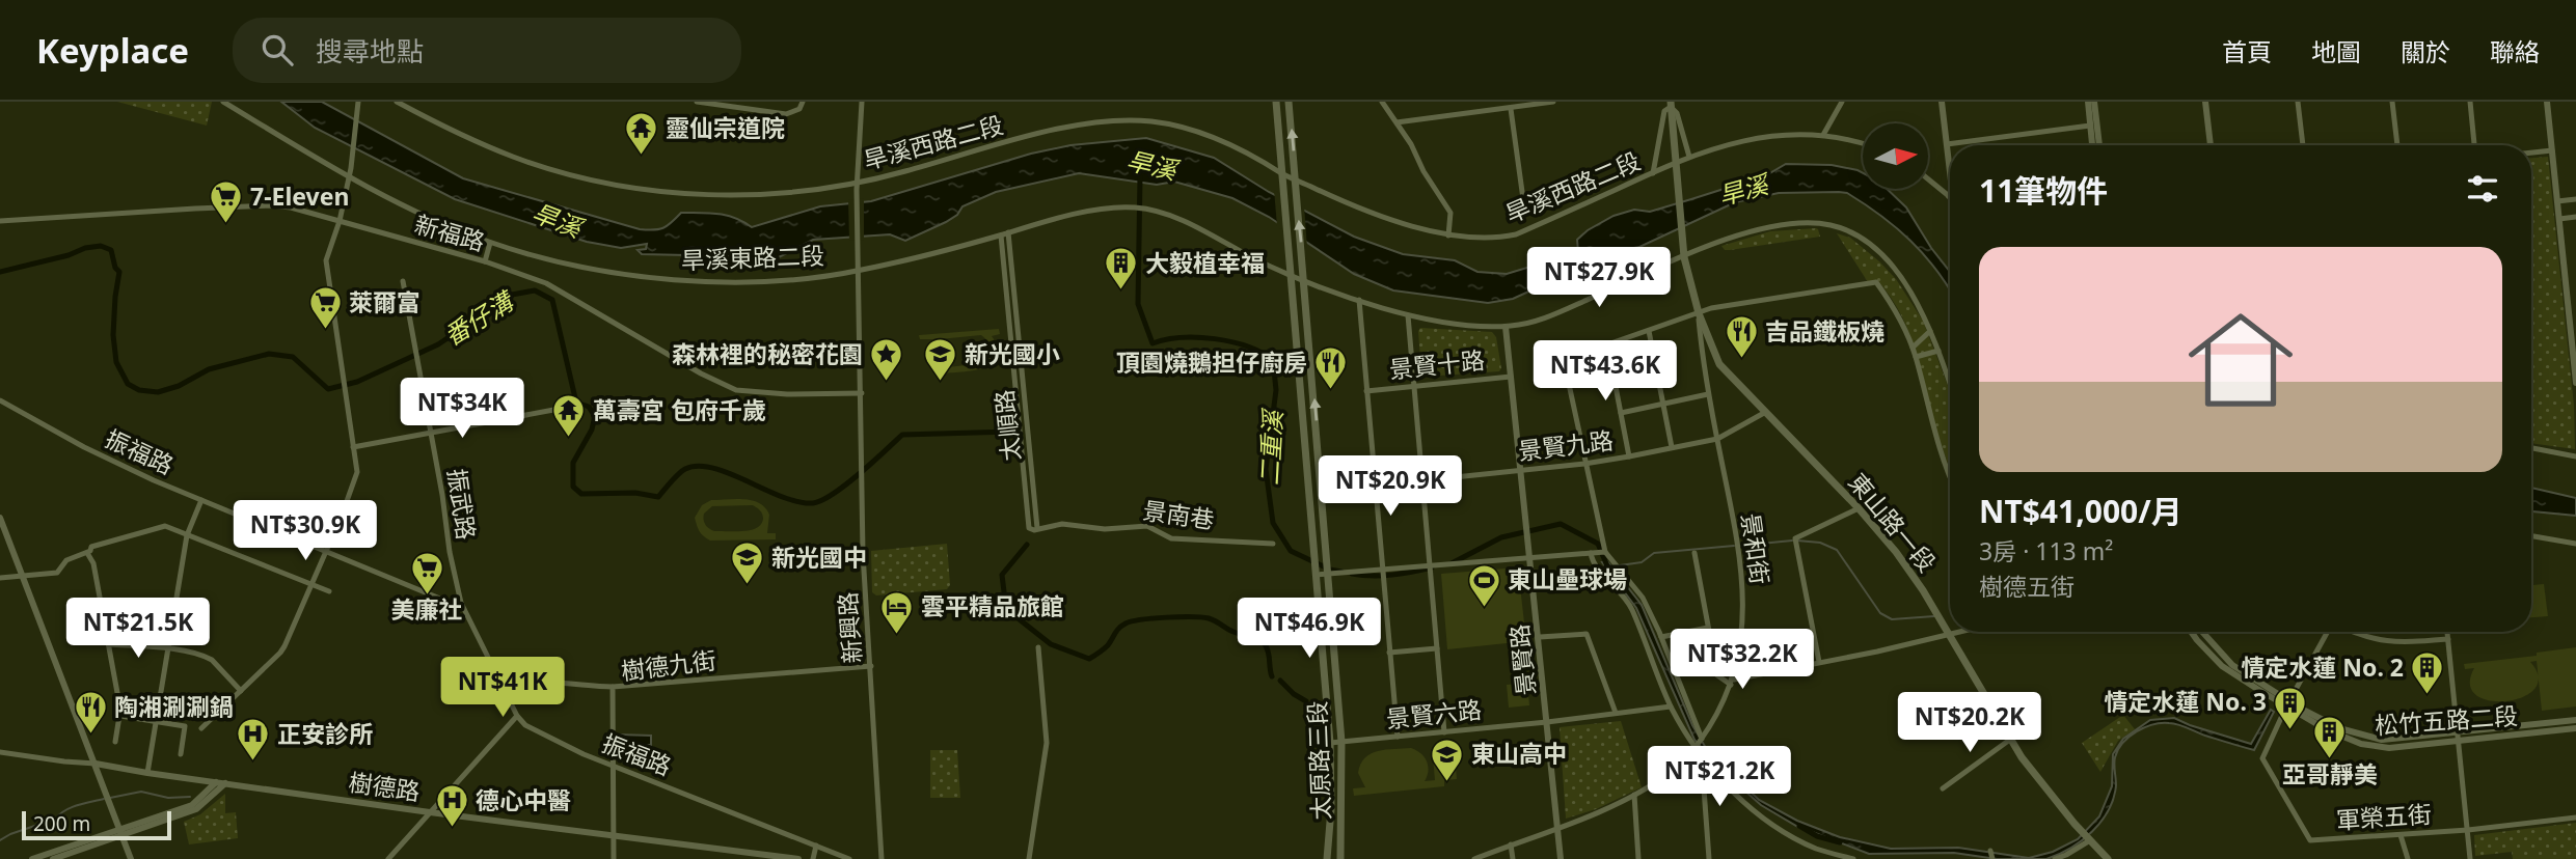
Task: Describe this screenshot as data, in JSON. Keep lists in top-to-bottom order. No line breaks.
{"streets":{"main road":["東山路一段","太原路三段"],"street":["旱溪西路二段","新福路","旱溪東路二段","景賢十路","太順路","景賢九路","振福路","振武路","景南巷","景和街","新興路","景賢路","樹德九街","景賢六路","松竹五路二段","樹德路","軍榮五街"]},"crossings":[["旱溪西路二段","東山路一段"],["旱溪西路二段","新興路"],["新福路","新興路"],["旱溪東路二段","太順路"],["旱溪東路二段","東山路一段"],["旱溪東路二段","新興路"],["旱溪東路二段","景賢路"],["旱溪東路二段","太原路三段"],["景賢十路","景賢路"],["太順路","景南巷"],["景賢九路","東山路一段"],["景賢九路","景和街"],["景賢九路","景賢路"],["振福路","振武路"],["振福路","樹德九街"],["東山路一段","景和街"],["景和街","景賢路"],["新興路","樹德九街"],["景賢路","景賢六路"],["樹德九街","樹德路"],["景賢六路","太原路三段"],["松竹五路二段","軍榮五街"]],"water":["旱溪","番仔溝","二重溪"],"places":{"temple":["靈仙宗道院","萬壽宮 包府千歲"],"supermarket":["7-Eleven","萊爾富","美廉社"],"building":["大毅植幸福","情定水蓮 No. 2","情定水蓮 No. 3","亞哥靜美"],"restaurant":["吉品鐵板燒","頂園燒鵝担仔廚房","陶湘涮涮鍋"],"place":["森林裡的秘密花園"],"school or university":["新光國小","新光國中","東山高中"],"sports":["東山壘球場"],"hotel":["雲平精品旅館"],"hospital":["正安診所","德心中醫"]},"scale_bar":"200 m","north":"right","page":{"header":"Keyplace","search":"搜尋地點","nav":["首頁","地圖","關於","聯絡"],"heading":"11筆物件","list":[{"name":"NT$41,000/月","note":"3房 · 113 m² · 樹德五街"}],"price":["NT$27.9K","NT$43.6K","NT$34K","NT$20.9K","NT$30.9K","NT$21.5K","NT$46.9K","NT$32.2K","NT$41K","NT$20.2K","NT$21.2K"],"scale":"200 m"}}
